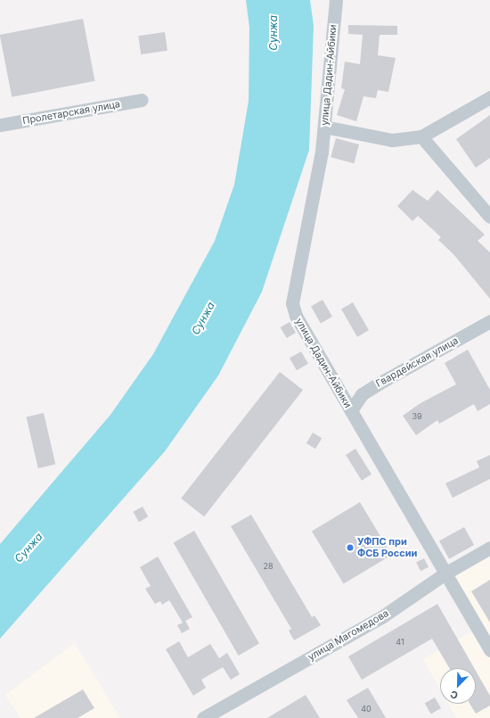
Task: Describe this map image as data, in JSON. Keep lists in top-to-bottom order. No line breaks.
{"streets":{"street":["улица Дадин-Айбики","Пролетарская улица","Гвардейская улица","улица Магомедова"]},"crossings":[["улица Дадин-Айбики","Гвардейская улица"],["улица Дадин-Айбики","улица Магомедова"]],"water":["Сунжа"],"places":["УФПС при ФСБ России"],"house_numbers":["39","28","41","40"],"north":"bottom left"}
